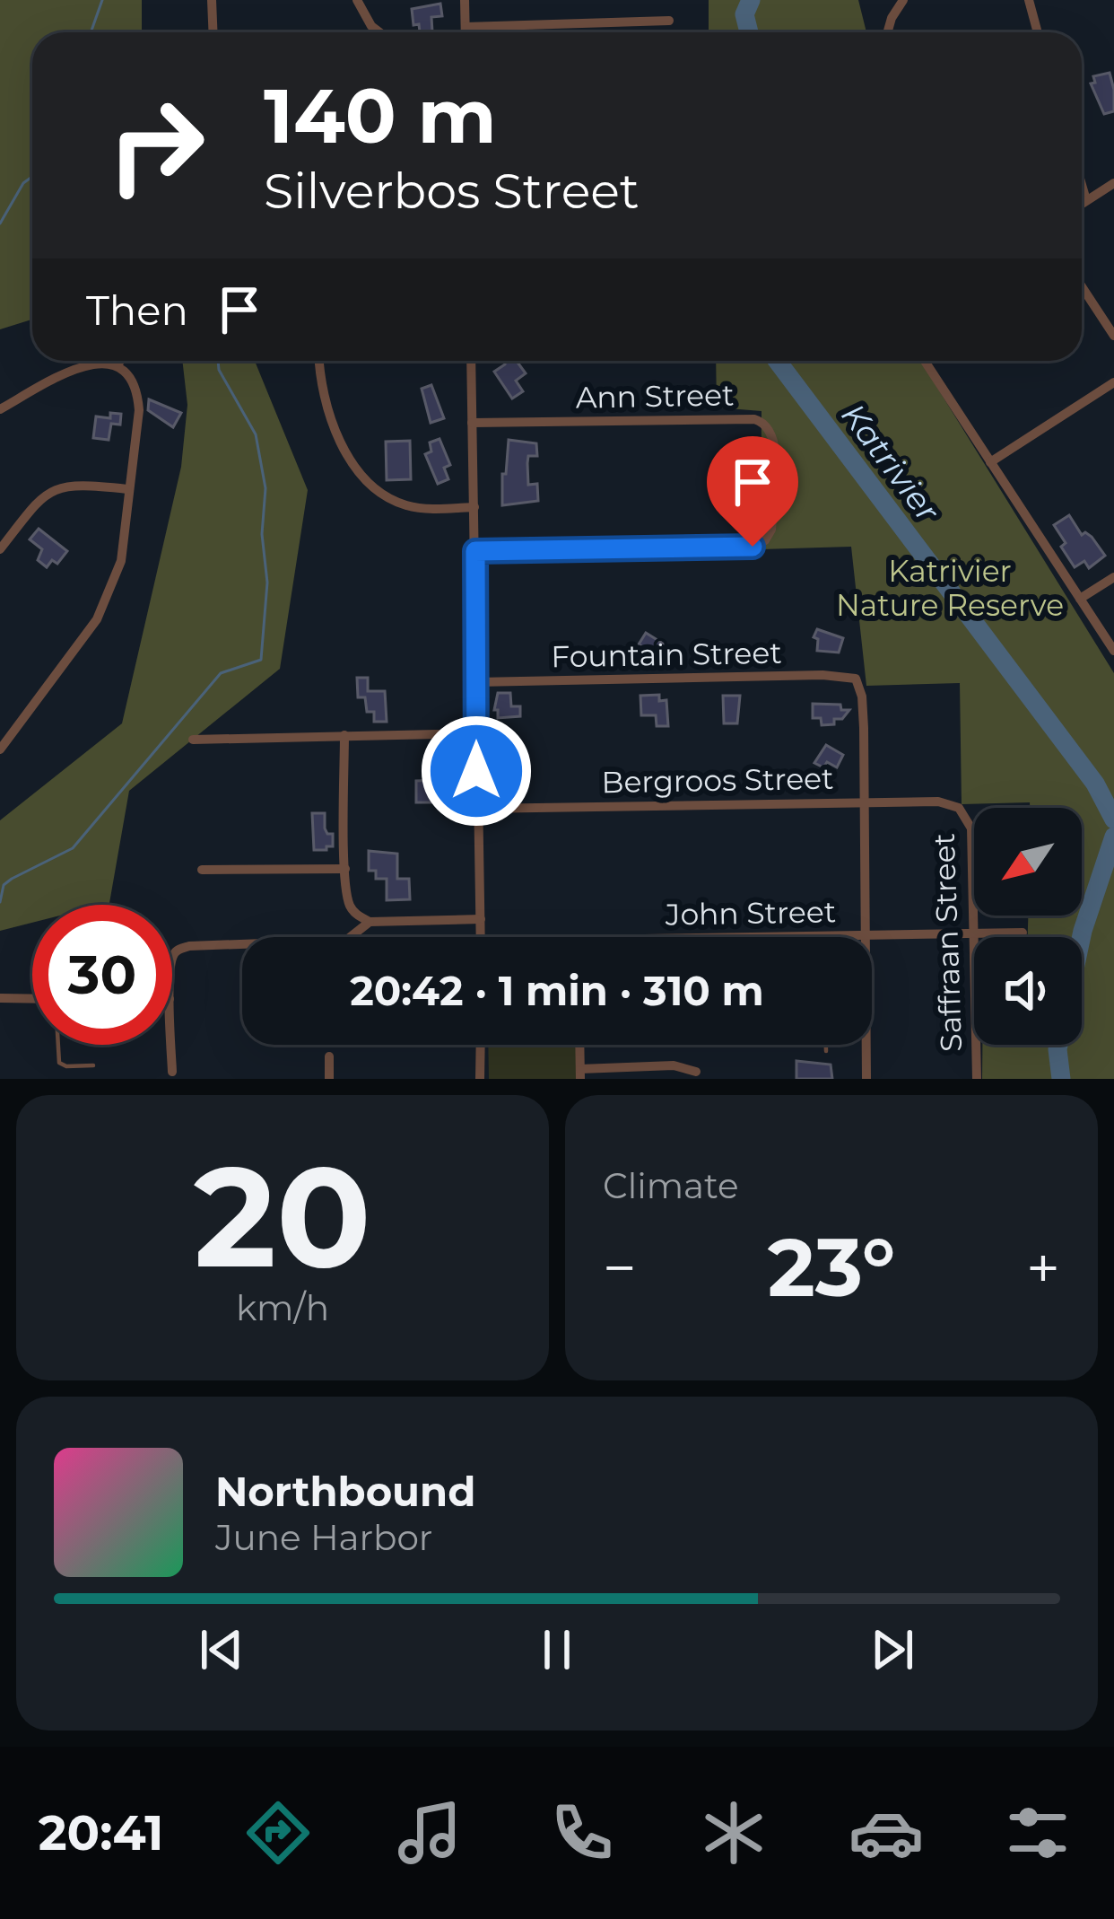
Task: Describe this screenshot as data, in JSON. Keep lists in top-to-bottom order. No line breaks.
{"streets":{"street":["Ann Street","Fountain Street","Bergroos Street","John Street","Saffraan Street"]},"crossings":[["Fountain Street","Bergroos Street"],["Bergroos Street","Saffraan Street"],["John Street","Saffraan Street"]],"water":["Katrivier"],"parks":["Katrivier Nature Reserve"],"north":"bottom left","page":{"turn":["140 m","Silverbos Street"],"then":"Then","limit":"30","trip":"20:42 · 1 min · 310 m","tile":[["20","km/h"],"Climate"],"heat":["−","23°","+"],"song":["Northbound","June Harbor"],"tabs":"20:41"}}
